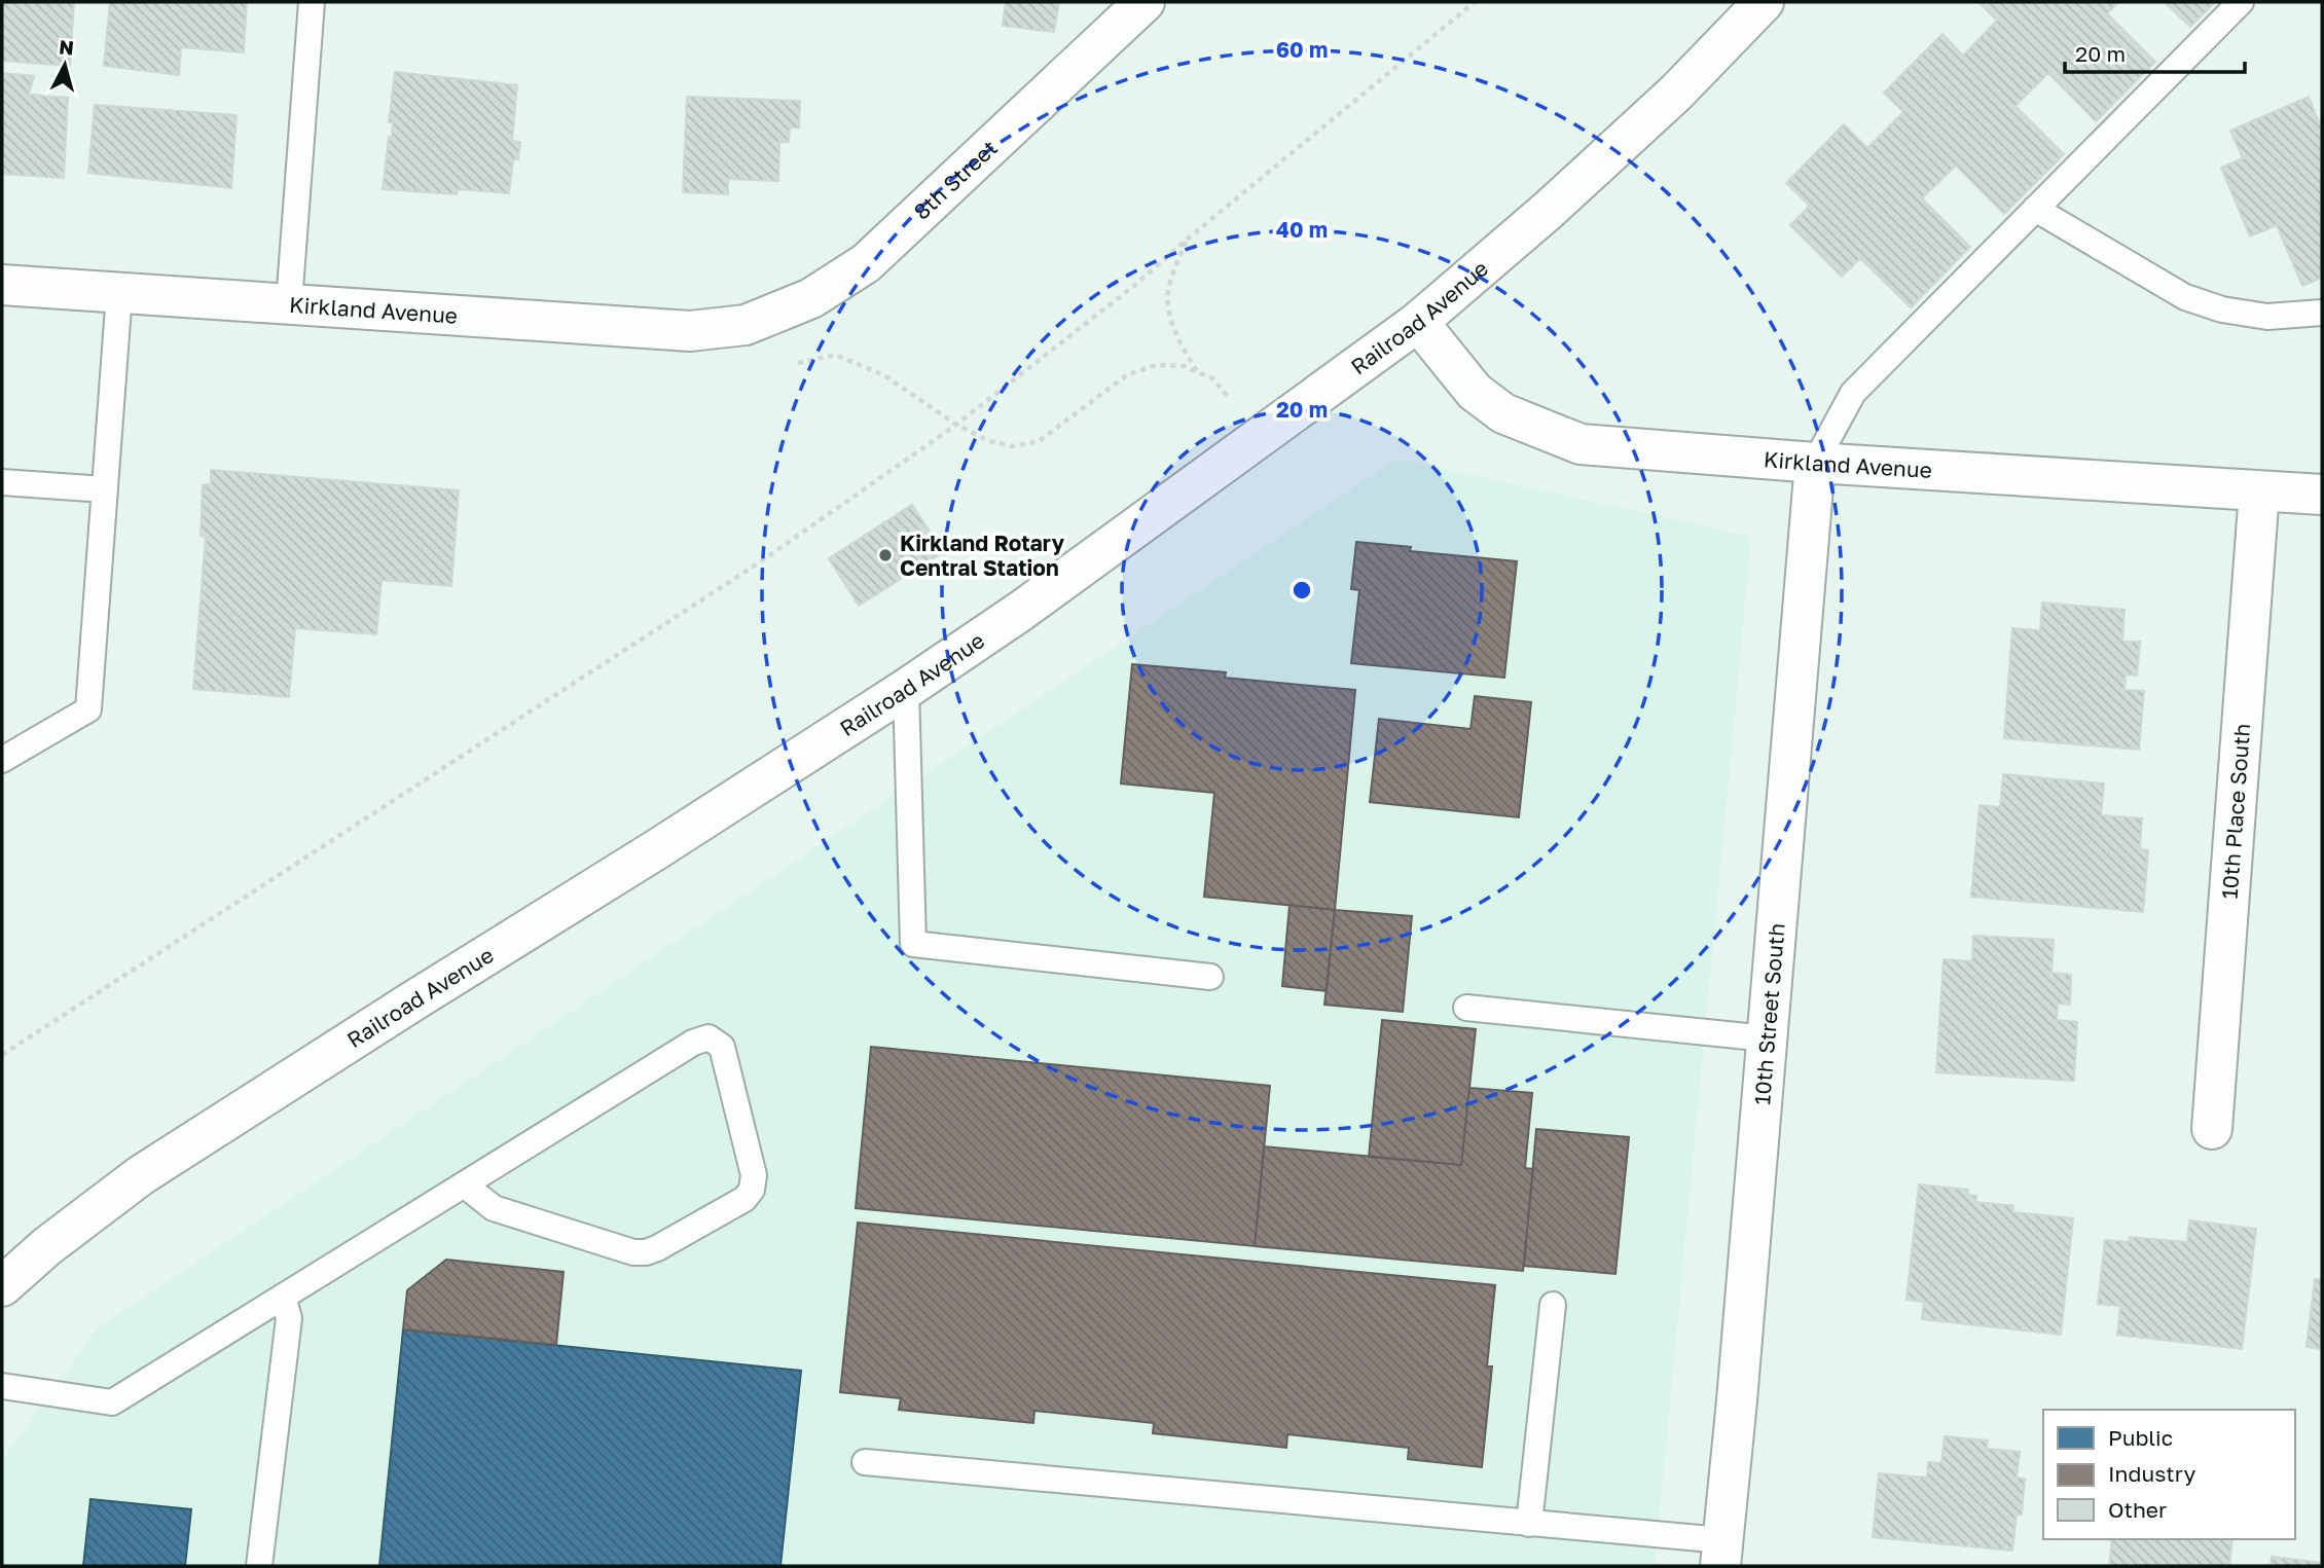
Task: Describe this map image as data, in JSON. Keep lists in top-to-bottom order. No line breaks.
{"streets":{"street":["8th Street","Kirkland Avenue","Railroad Avenue","10th Place South","10th Street South"]},"crossings":[["8th Street","Kirkland Avenue"],["Kirkland Avenue","Railroad Avenue"],["Kirkland Avenue","10th Place South"],["Kirkland Avenue","10th Street South"]],"places":["Kirkland Rotary Central Station"],"legend":["Public","Industry","Other"],"scale_bar":"20 m","north":"top","rings":["60 m","40 m","20 m"]}
